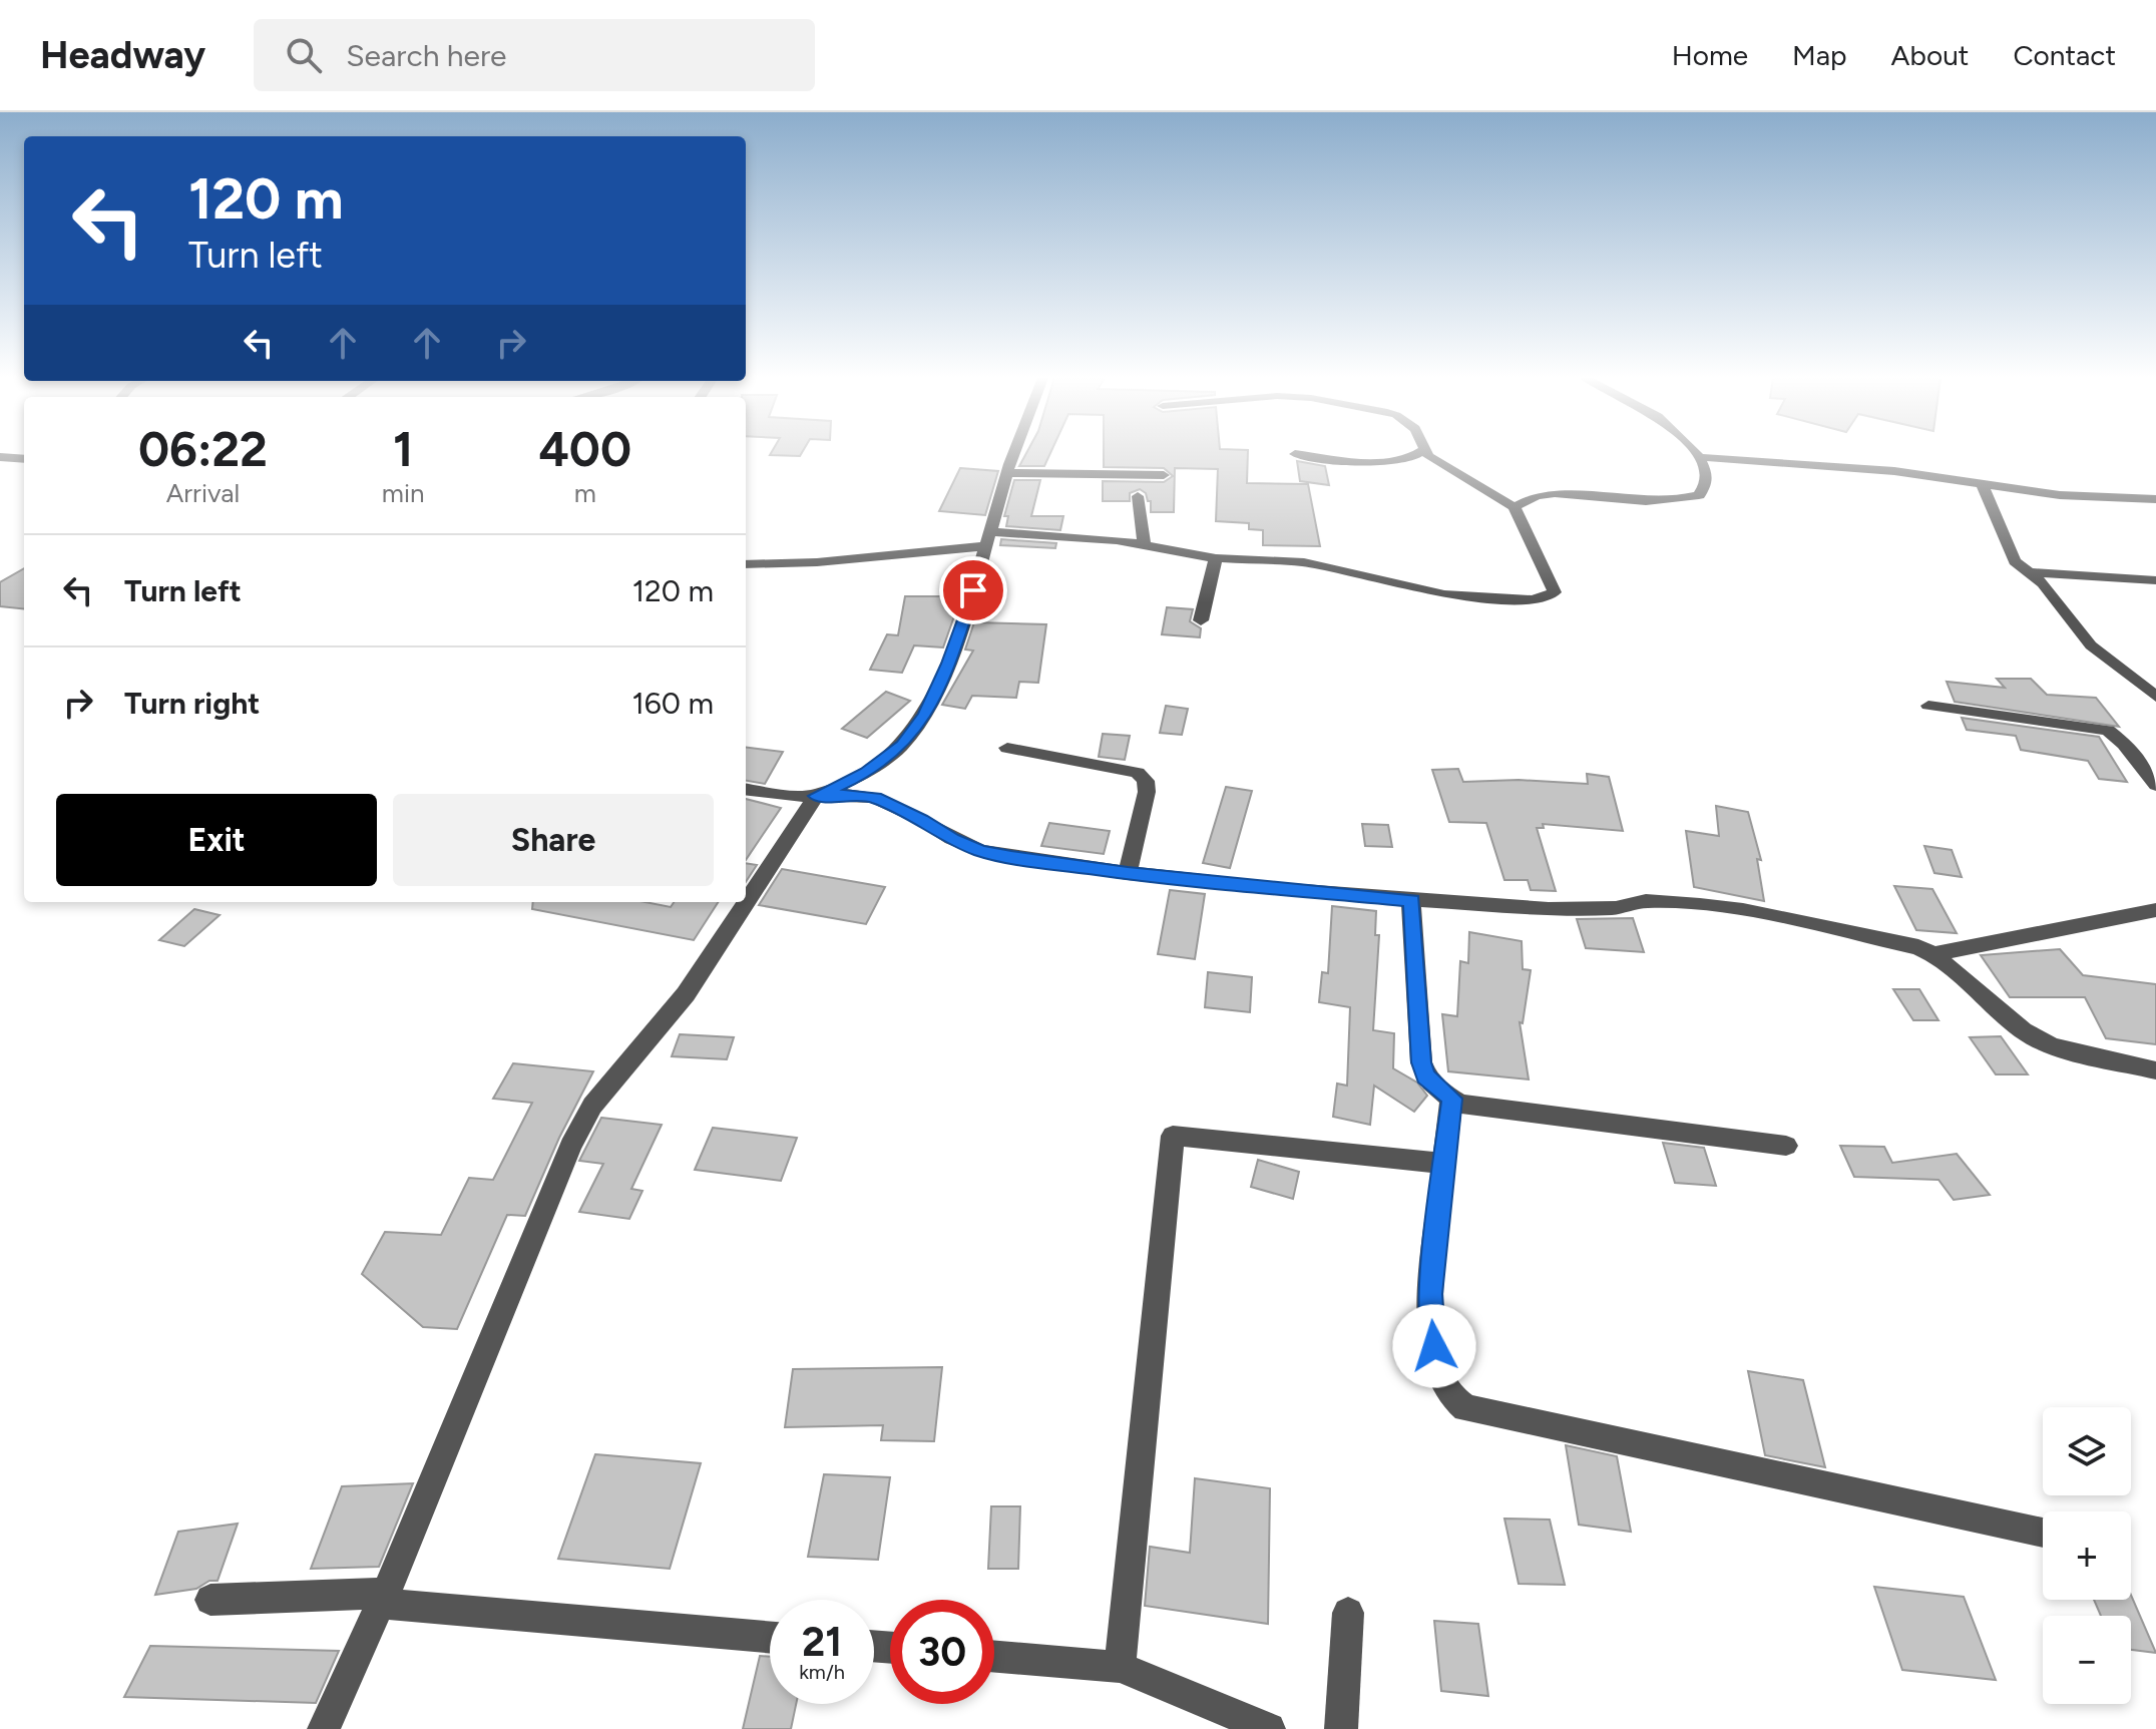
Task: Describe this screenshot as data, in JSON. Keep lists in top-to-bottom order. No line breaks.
{"page":{"header":"Headway","search":"Search here","nav":["Home","Map","About","Contact"],"turn":["120 m","Turn left"],"eta":["06:22","Arrival","1","min","400","m"],"list":[{"name":"Turn left","value":"120 m"},{"name":"Turn right","value":"160 m"}],"buttons":["Exit","Share"],"map_buttons":["+","−"],"speed":"21 km/h","limit":"30"}}
